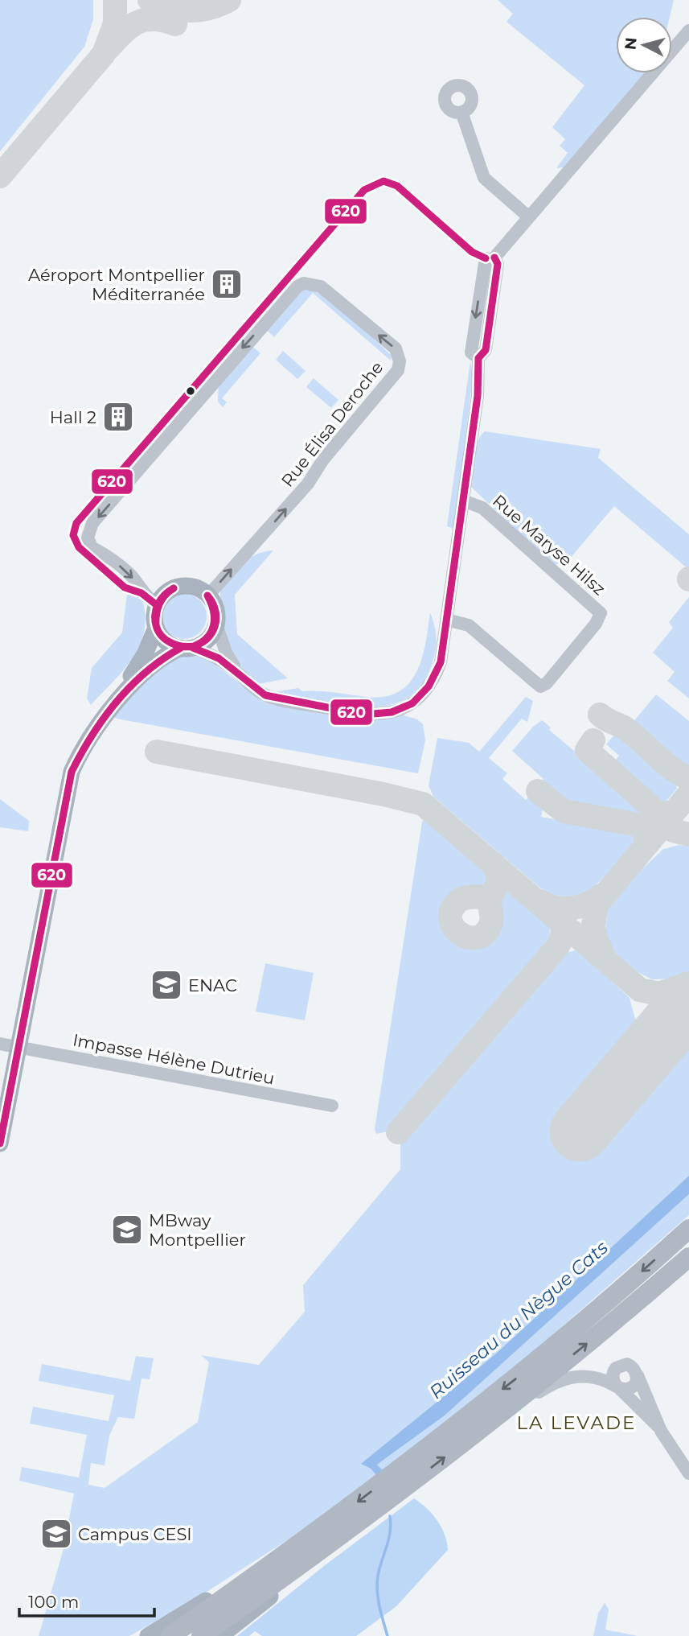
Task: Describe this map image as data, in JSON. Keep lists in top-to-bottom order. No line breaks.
{"streets":{"street":["Rue Élisa Deroche","Rue Maryse Hilsz","Impasse Hélène Dutrieu"]},"districts":["LA LEVADE"],"water":["Ruisseau du Nègue Cats"],"places":{"building":["Aéroport Montpellier Méditerranée","Hall 2"],"school or university":["ENAC","MBway Montpellier","Campus CESI"]},"lines":["transit line 620"],"scale_bar":"100 m","north":"left"}
